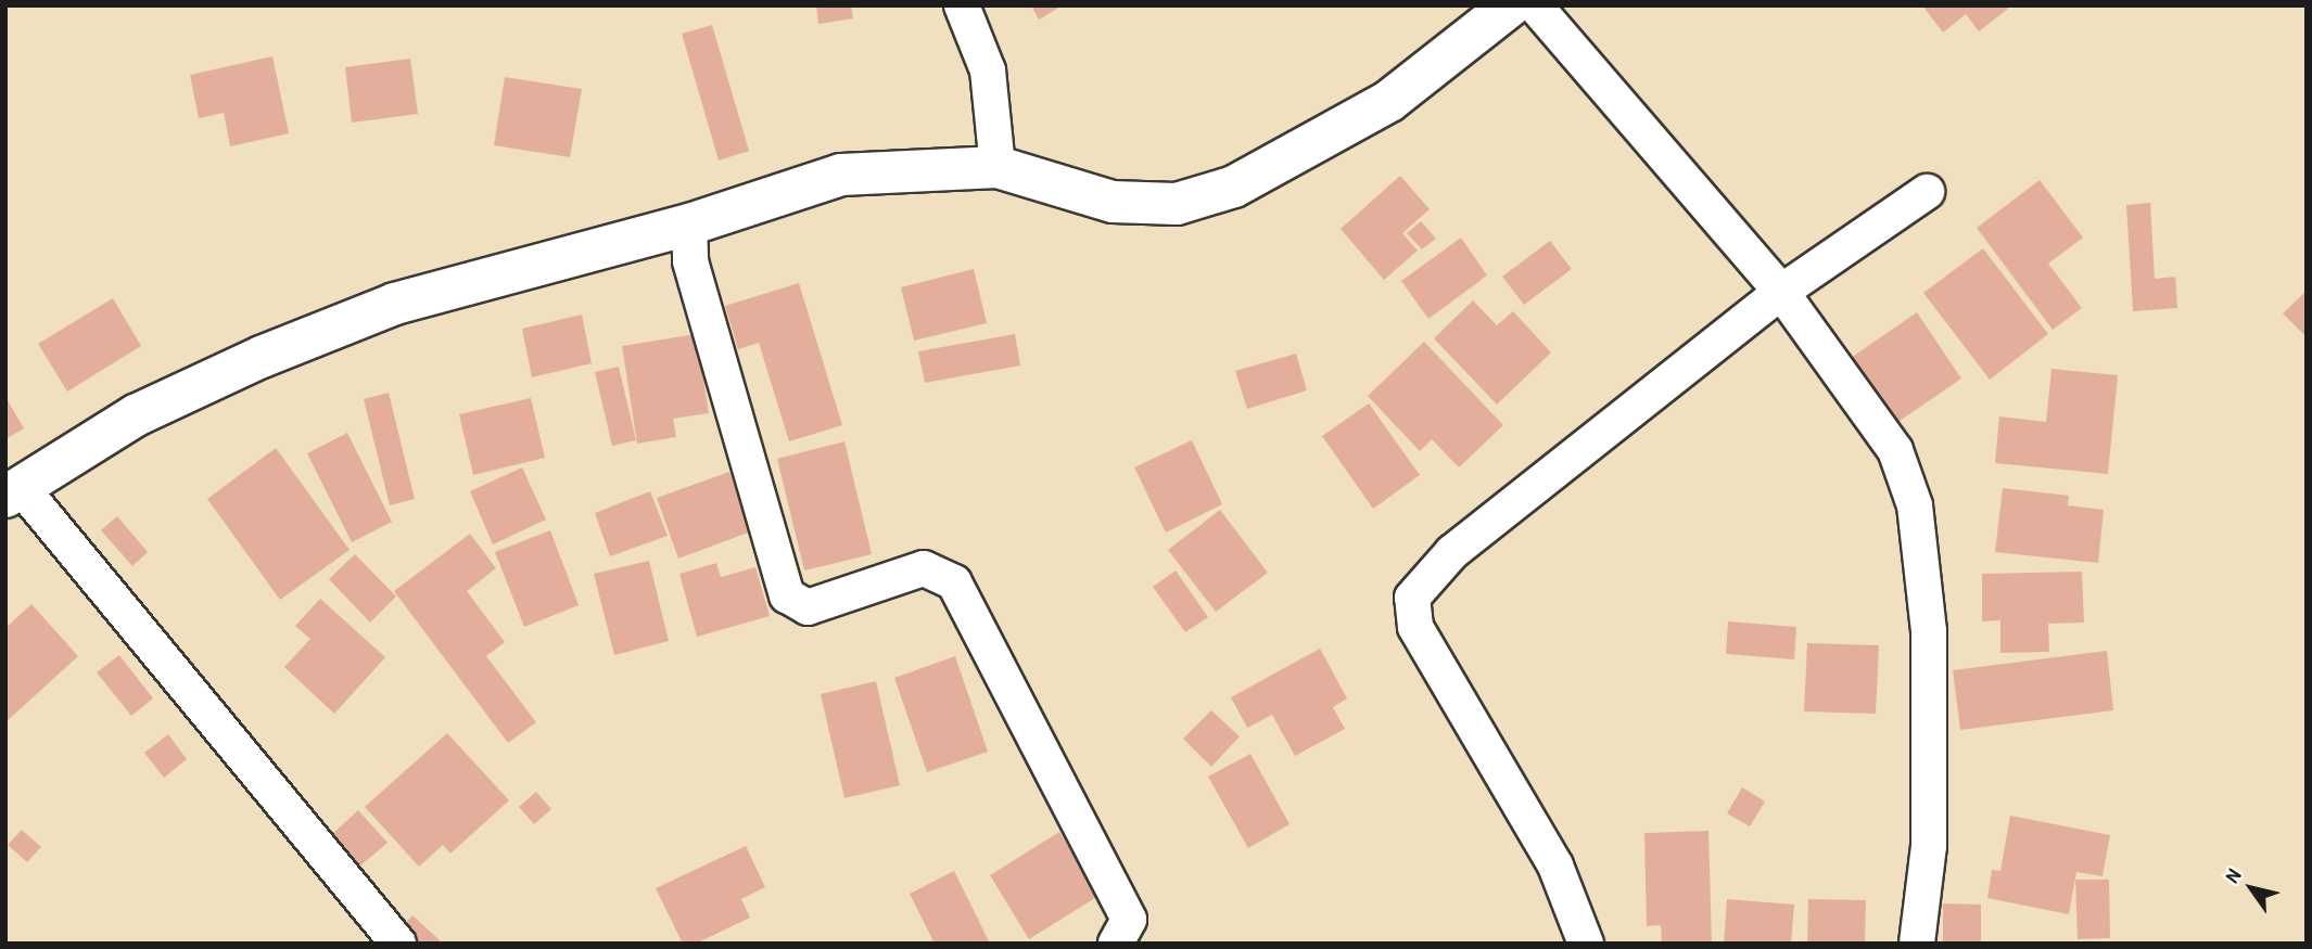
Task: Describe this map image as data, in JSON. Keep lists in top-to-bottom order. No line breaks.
{"north":"top left"}
